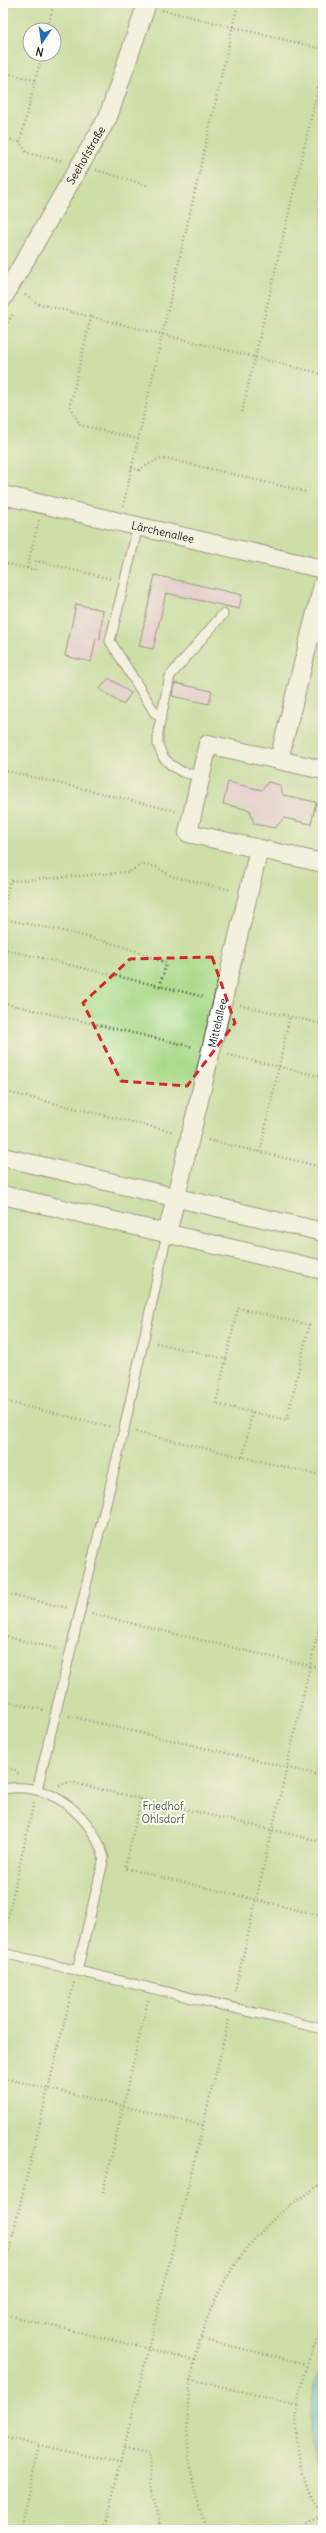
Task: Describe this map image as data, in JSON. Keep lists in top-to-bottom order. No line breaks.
{"streets":{"street":["Seehofstraße","Lärchenallee","Mittelallee"]},"parks":["Friedhof Ohlsdorf"],"north":"bottom"}
